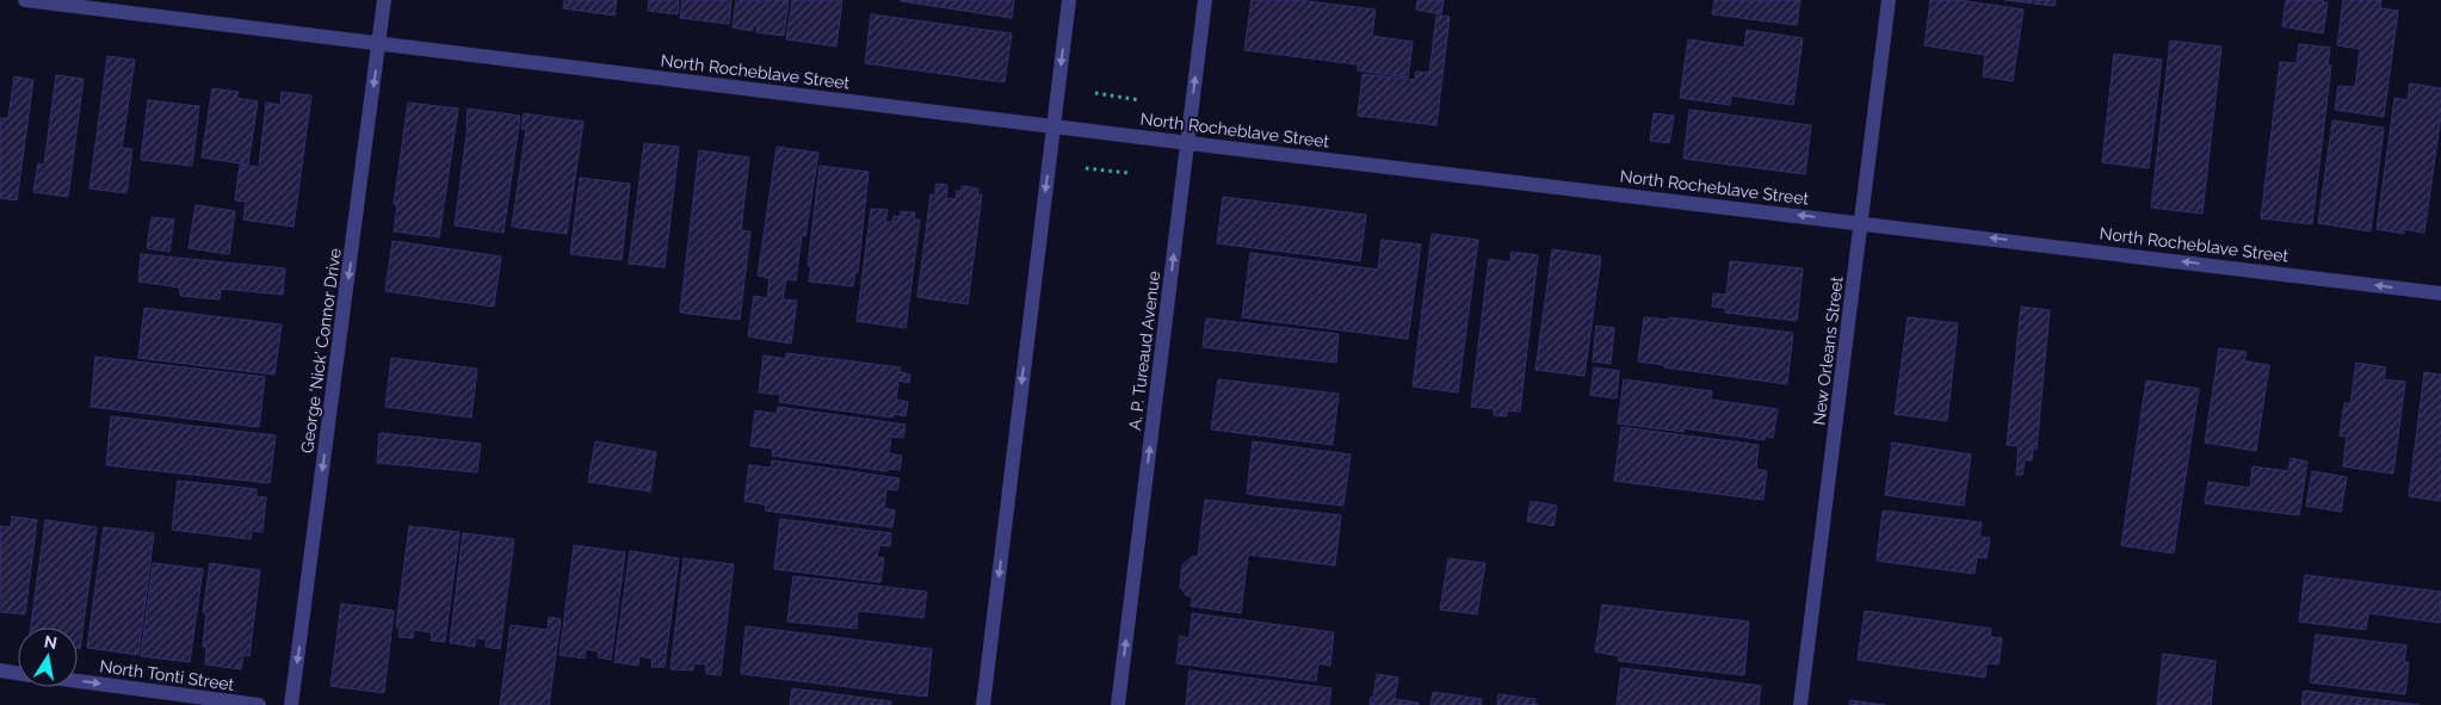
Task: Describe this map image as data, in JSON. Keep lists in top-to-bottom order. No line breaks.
{"streets":{"street":["North Rocheblave Street","George 'Nick' Connor Drive","A. P. Tureaud Avenue","New Orleans Street","North Tonti Street"]},"crossings":[["North Rocheblave Street","George 'Nick' Connor Drive"],["North Rocheblave Street","A. P. Tureaud Avenue"],["North Rocheblave Street","New Orleans Street"]],"one_way":["North Rocheblave Street","George 'Nick' Connor Drive","North Tonti Street"],"north":"top"}
